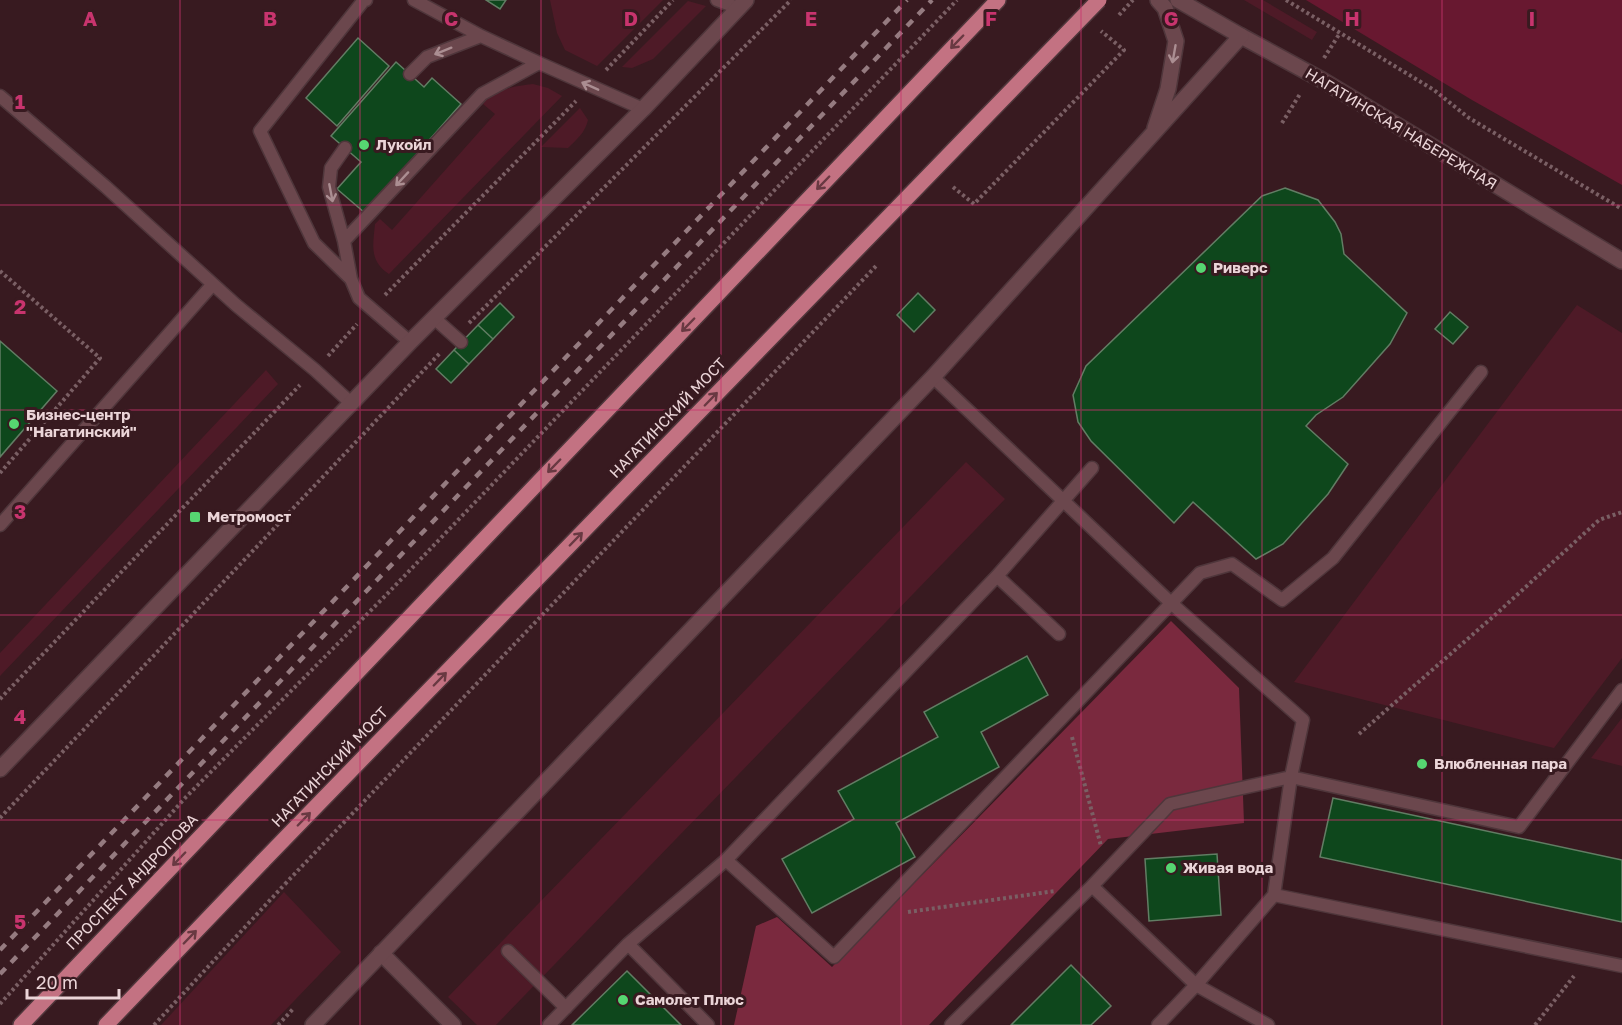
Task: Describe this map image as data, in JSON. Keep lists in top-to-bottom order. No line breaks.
{"streets":{"main road":["НАГАТИНСКАЯ НАБЕРЕЖНАЯ","НАГАТИНСКИЙ МОСТ","ПРОСПЕКТ АНДРОПОВА"]},"one_way":["НАГАТИНСКИЙ МОСТ","ПРОСПЕКТ АНДРОПОВА"],"places":{"other":["Лукойл","Риверс","Бизнес-центр \"Нагатинский\"","Влюбленная пара","Живая вода","Самолет Плюс"],"transit":["Метромост"]},"scale_bar":"20 m","grid":{"columns":["A","B","C","D","E","F","G","H","I"],"rows":["1","2","3","4","5"]}}
